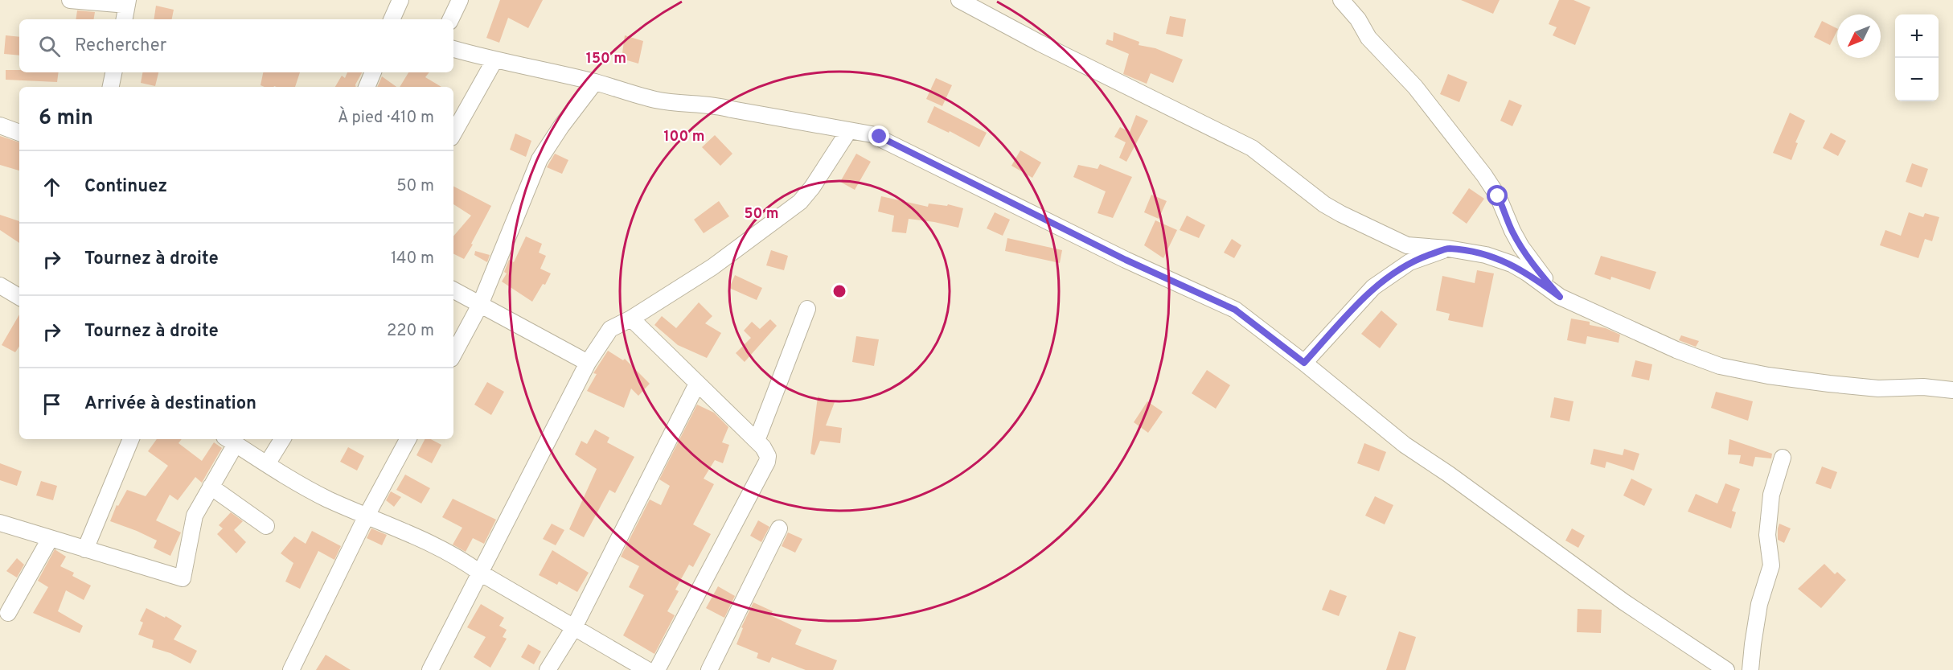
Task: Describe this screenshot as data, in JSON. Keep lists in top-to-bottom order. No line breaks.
{"north":"bottom left","page":{"map_buttons":["+","−"],"search":"Rechercher","heading":["6 min","À pied · 410 m"],"list":[["Continuez","50 m"],["Tournez à droite","140 m"],["Tournez à droite","220 m"],"Arrivée à destination"]},"rings":["150 m","100 m","50 m"]}
